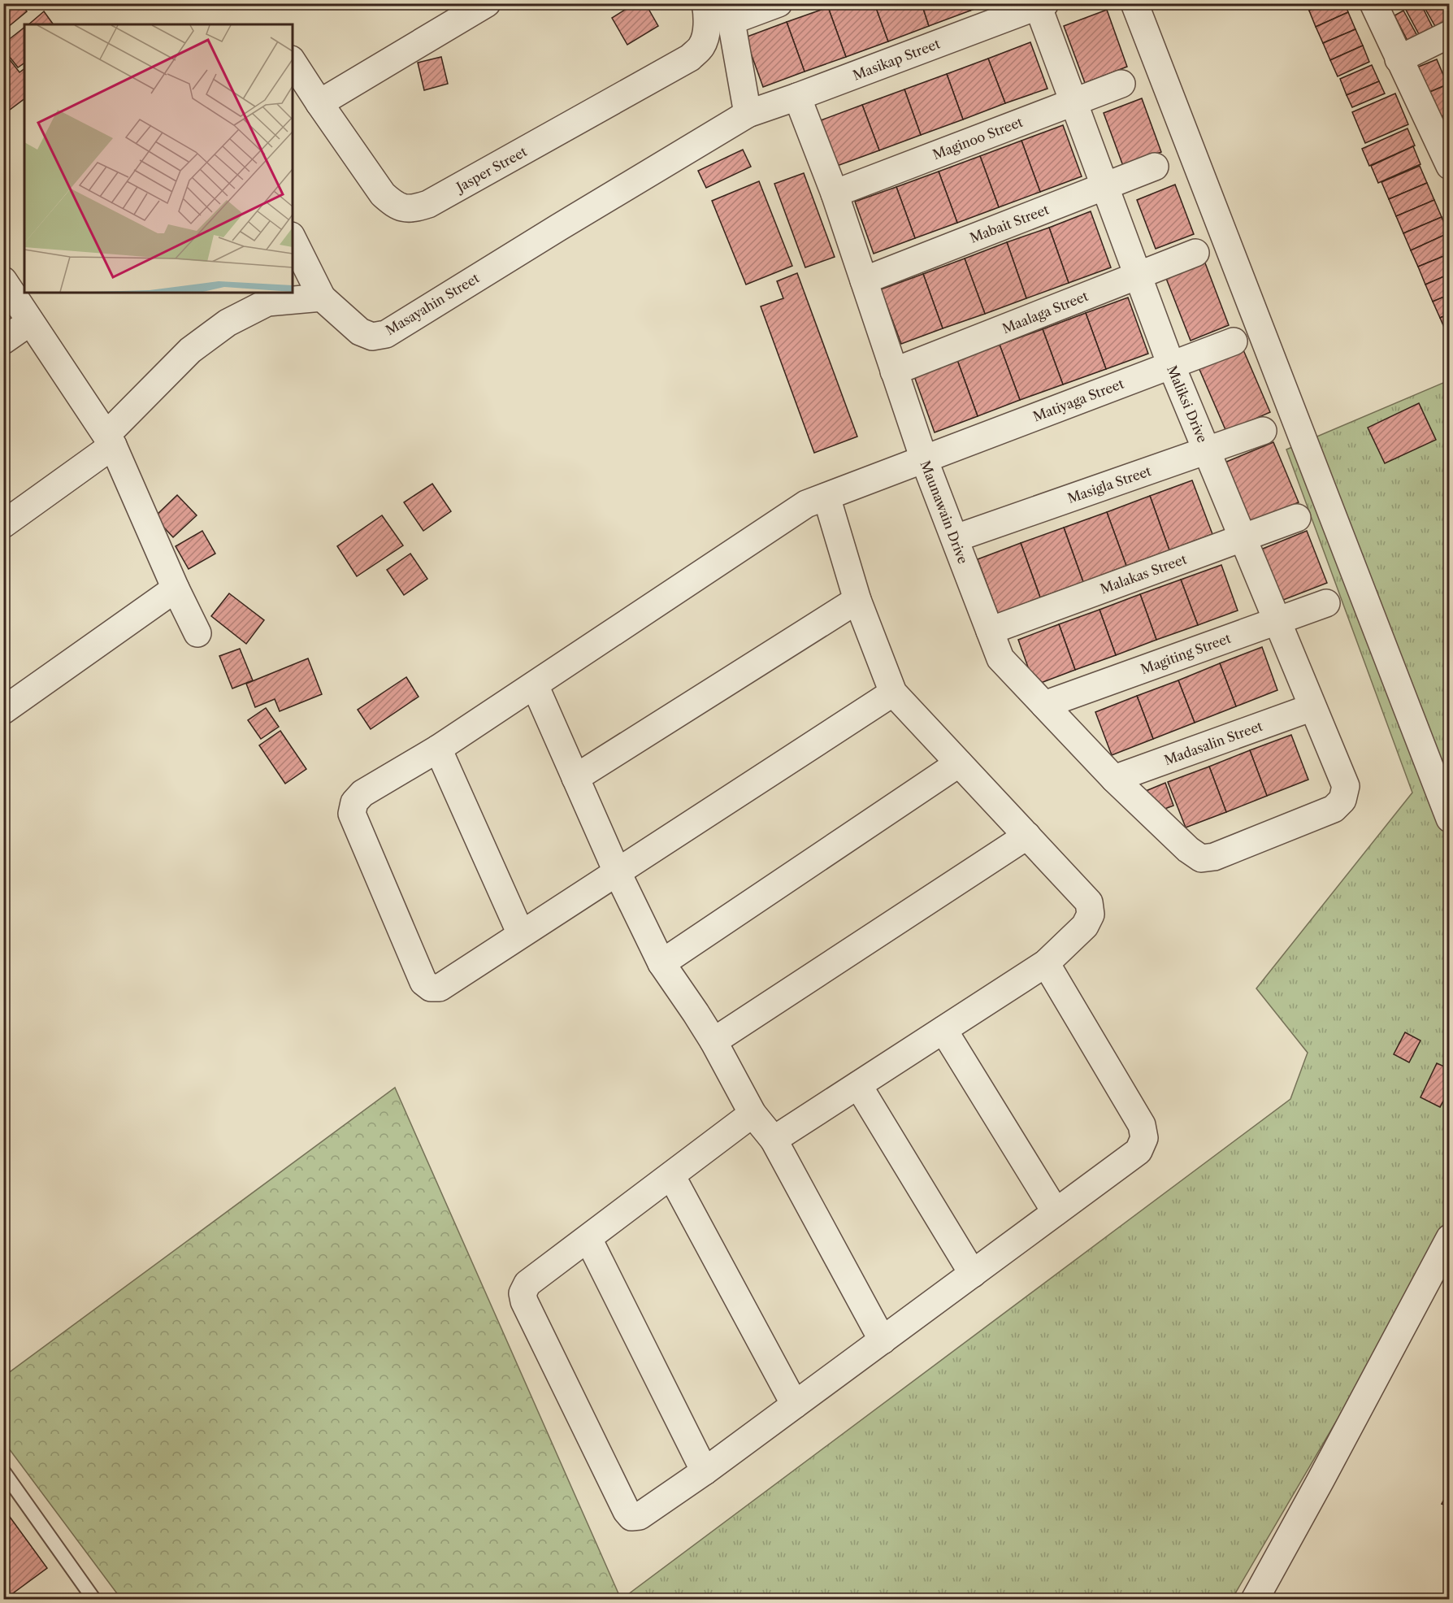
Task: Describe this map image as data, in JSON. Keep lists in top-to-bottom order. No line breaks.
{"streets":{"street":["Masikap Street","Maginoo Street","Jasper Street","Mabait Street","Masayahin Street","Maalaga Street","Matiyaga Street","Maliksi Drive","Masigla Street","Maunawain Drive","Malakas Street","Magiting Street","Madasalin Street"]},"crossings":[["Masikap Street","Masayahin Street"],["Masikap Street","Maliksi Drive"],["Masikap Street","Maunawain Drive"],["Maginoo Street","Maliksi Drive"],["Maginoo Street","Maunawain Drive"],["Mabait Street","Maliksi Drive"],["Mabait Street","Maunawain Drive"],["Maalaga Street","Maliksi Drive"],["Maalaga Street","Maunawain Drive"],["Matiyaga Street","Maliksi Drive"],["Matiyaga Street","Maunawain Drive"],["Maliksi Drive","Masigla Street"],["Maliksi Drive","Maunawain Drive"],["Maliksi Drive","Malakas Street"],["Maliksi Drive","Magiting Street"],["Maliksi Drive","Madasalin Street"],["Masigla Street","Maunawain Drive"],["Maunawain Drive","Malakas Street"],["Maunawain Drive","Magiting Street"],["Maunawain Drive","Madasalin Street"]]}
